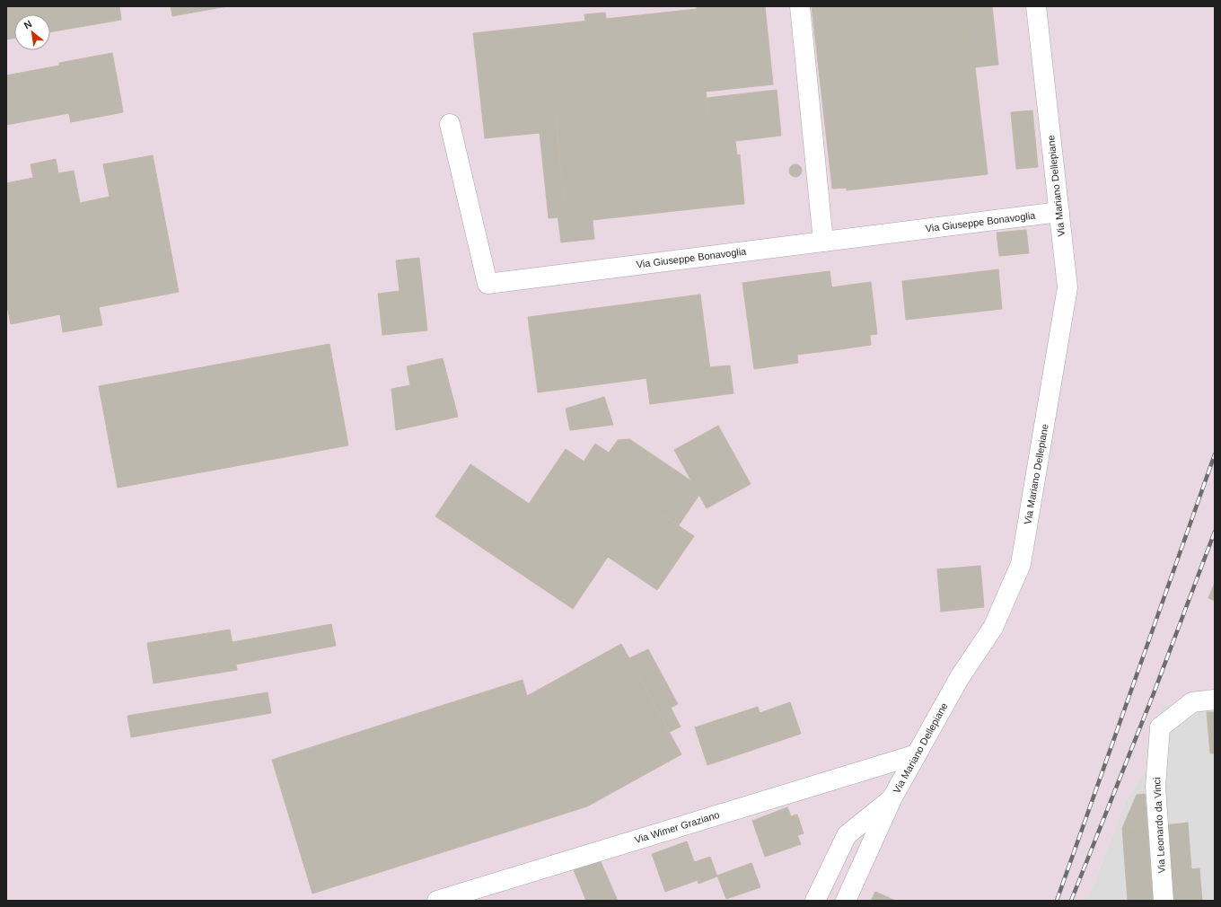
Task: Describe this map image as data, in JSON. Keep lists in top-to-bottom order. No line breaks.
{"streets":{"street":["Via Mariano Dellepiane","Via Giuseppe Bonavoglia","Via Leonardo da Vinci","Via Wimer Graziano"]},"crossings":[["Via Mariano Dellepiane","Via Giuseppe Bonavoglia"],["Via Mariano Dellepiane","Via Wimer Graziano"]],"north":"top left"}
